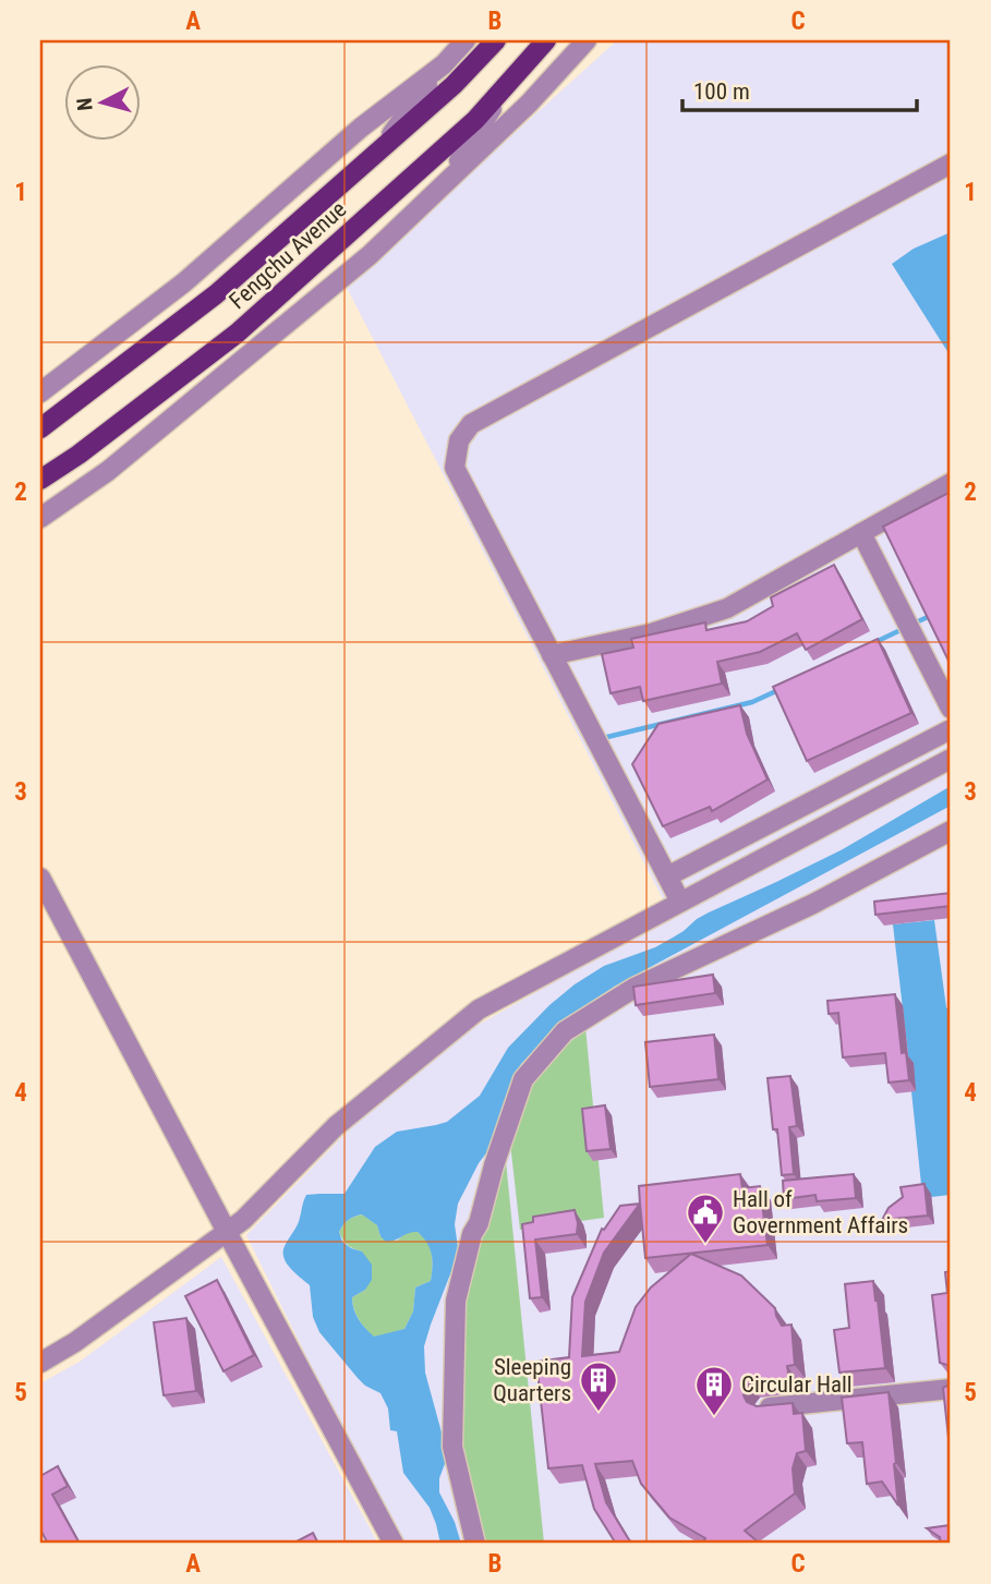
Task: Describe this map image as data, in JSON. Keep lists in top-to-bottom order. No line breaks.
{"streets":{"main road":["Fengchu Avenue"]},"places":{"public building":["Hall of Government Affairs"],"building":["Sleeping Quarters","Circular Hall"]},"scale_bar":"100 m","north":"left","grid":{"columns":["A","B","C"],"rows":["1","2","3","4","5"]}}
